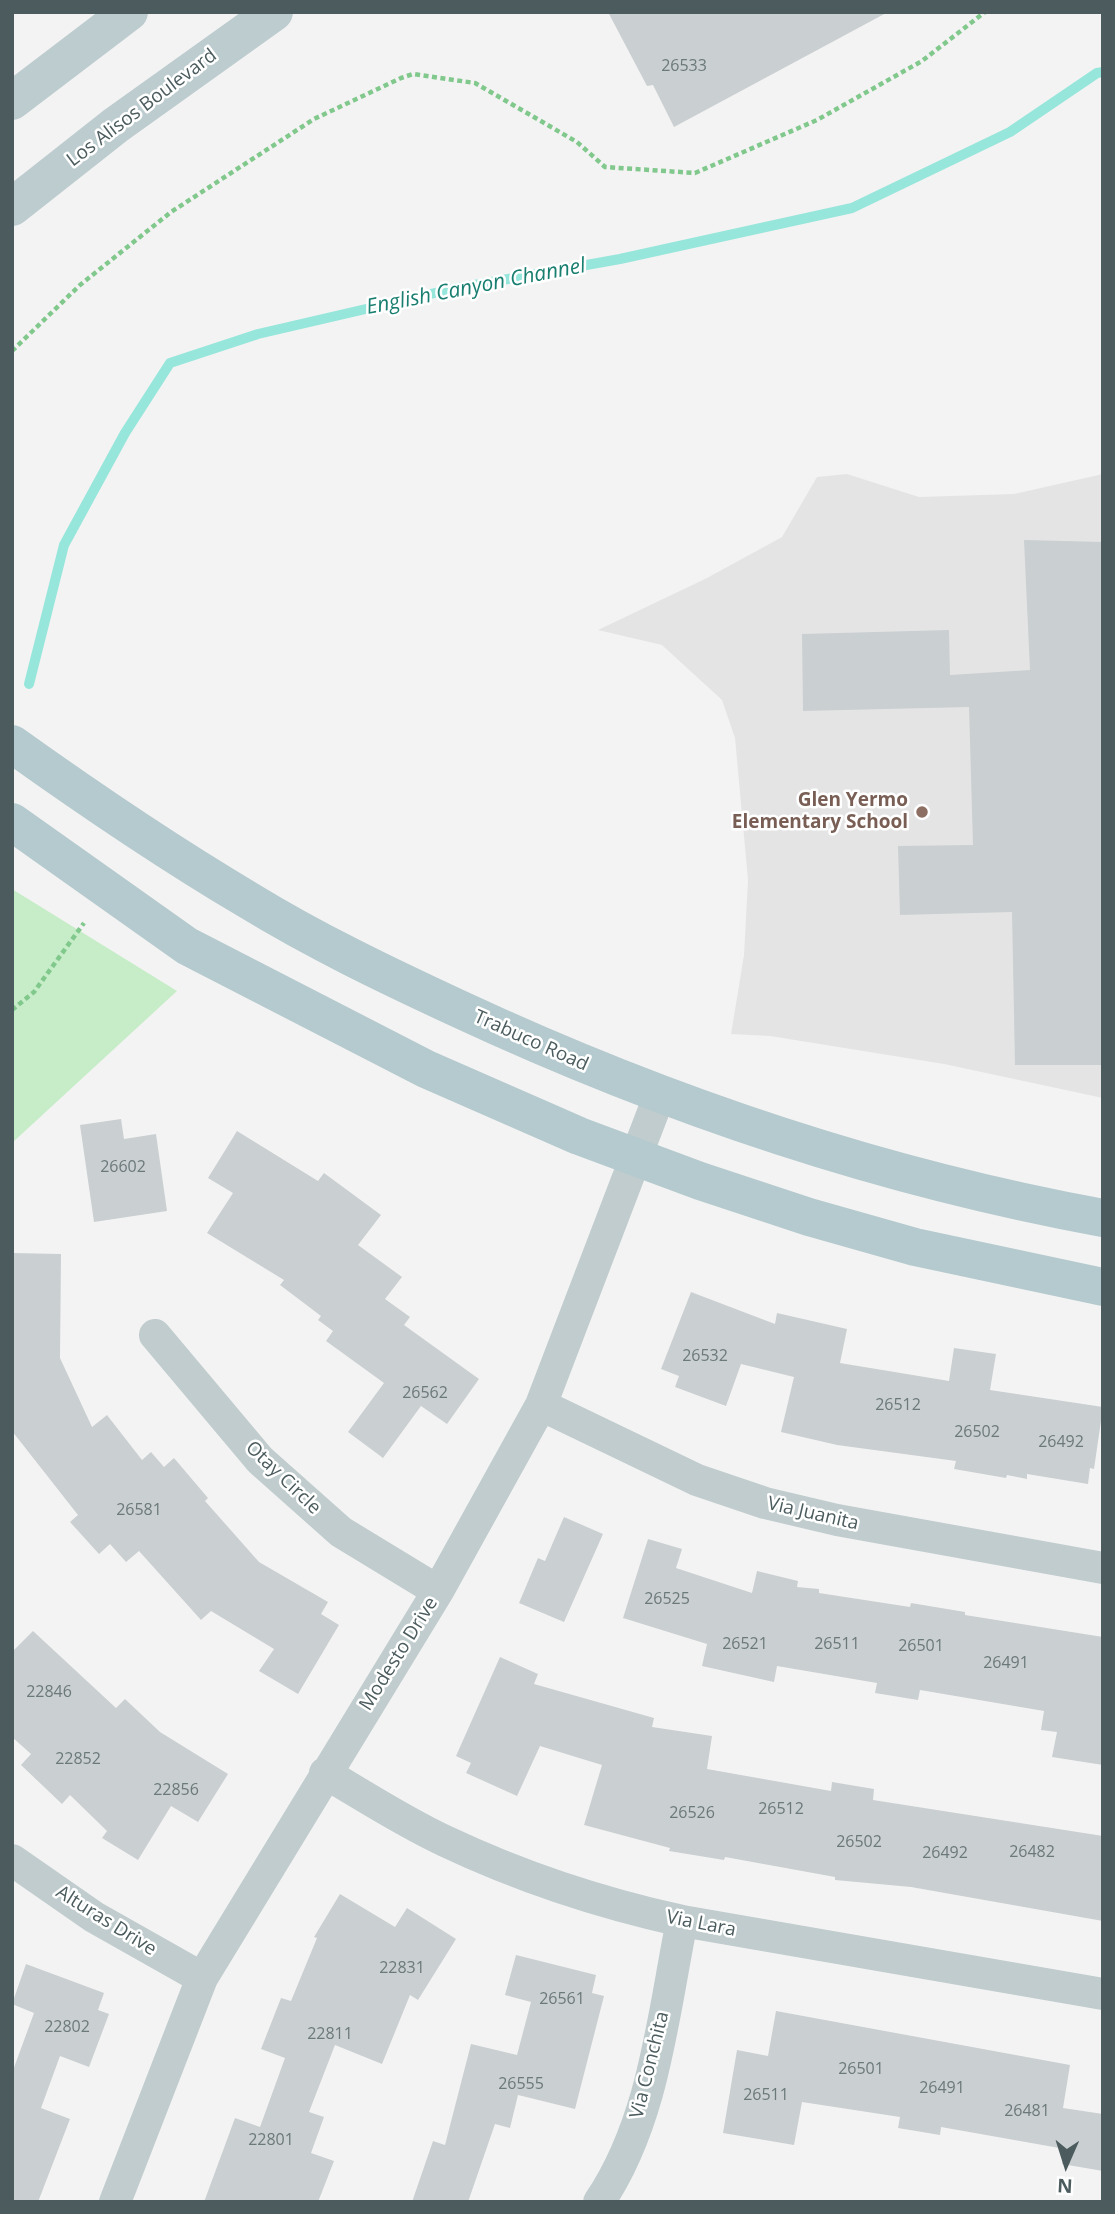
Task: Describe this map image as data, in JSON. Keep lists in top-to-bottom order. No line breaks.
{"streets":{"main road":["Los Alisos Boulevard","Trabuco Road"],"street":["Otay Circle","Via Juanita","Modesto Drive","Alturas Drive","Via Lara","Via Conchita"]},"crossings":[["Trabuco Road","Modesto Drive"],["Otay Circle","Modesto Drive"],["Via Juanita","Modesto Drive"],["Modesto Drive","Alturas Drive"],["Modesto Drive","Via Lara"],["Via Lara","Via Conchita"]],"water":["English Canyon Channel"],"places":["Glen Yermo Elementary School"],"house_numbers":["26533","26602","26532","26562","26512","26502","26492","26581","26525","26521","26511","26501","26491","22846","22852","22856","26512","26526","26502","26482","26492","22831","26561","22802","22811","26501","26555","26491","26511","26481","22801"],"north":"bottom"}
